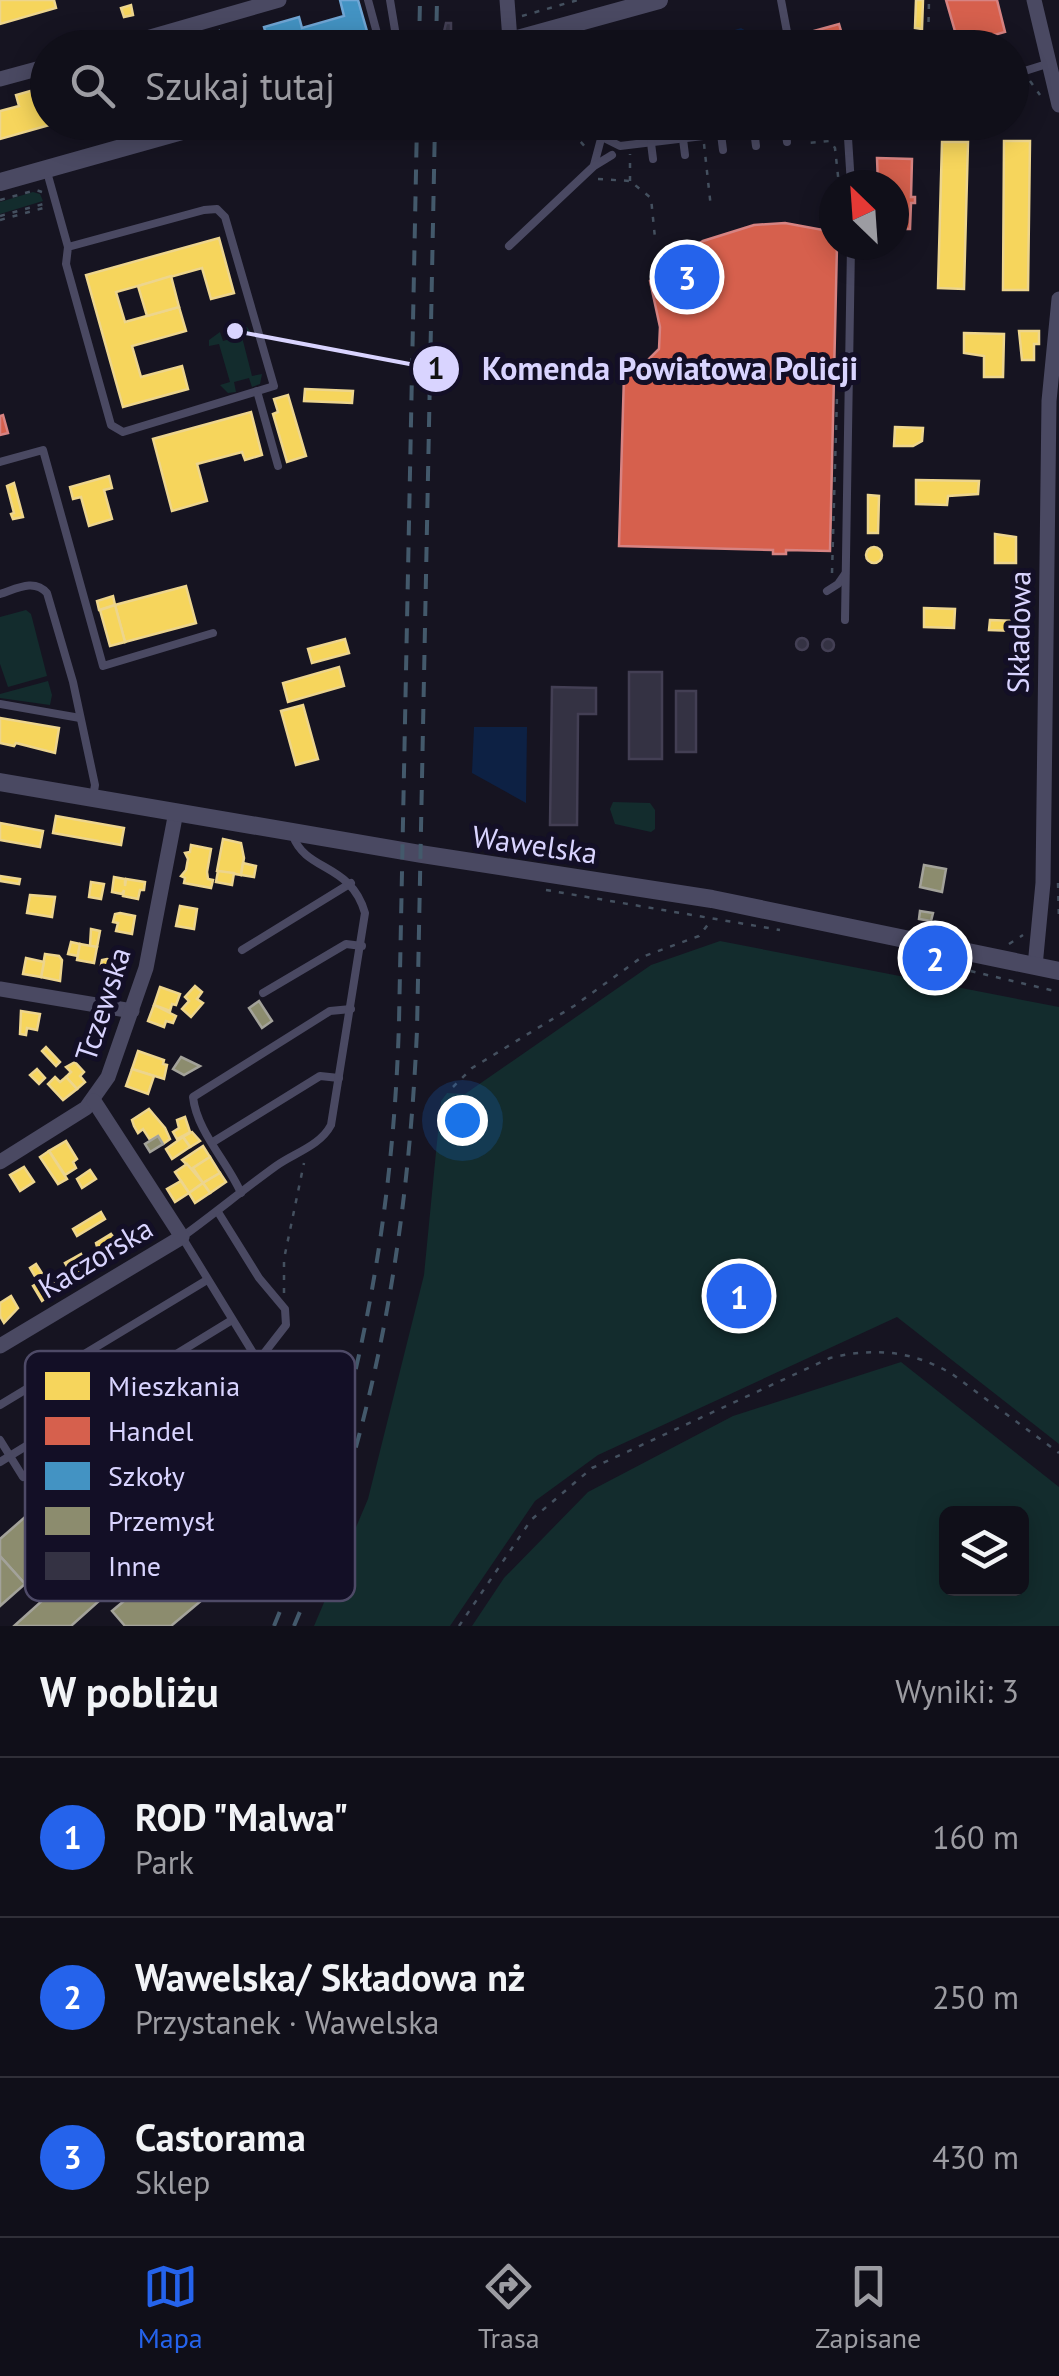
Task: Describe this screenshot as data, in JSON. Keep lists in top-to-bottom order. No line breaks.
{"streets":{"street":["Składowa","Wawelska","Tczewska","Kaczorska"]},"crossings":[["Składowa","Wawelska"],["Wawelska","Tczewska"],["Tczewska","Kaczorska"]],"places":["Komenda Powiatowa Policji"],"legend":["Mieszkania","Handel","Szkoły","Przemysł","Inne"],"north":"top left","page":{"search":"Szukaj tutaj","pins":["3","2","1"],"heading":["W pobliżu","Wyniki: 3"],"list":[{"mark":"1","name":"ROD \"Malwa\"","note":"Park","value":"160 m"},{"mark":"2","name":"Wawelska/ Składowa nż","note":"Przystanek · Wawelska","value":"250 m"},{"mark":"3","name":"Castorama","note":"Sklep","value":"430 m"}],"nav":["Mapa","Trasa","Zapisane"]}}
